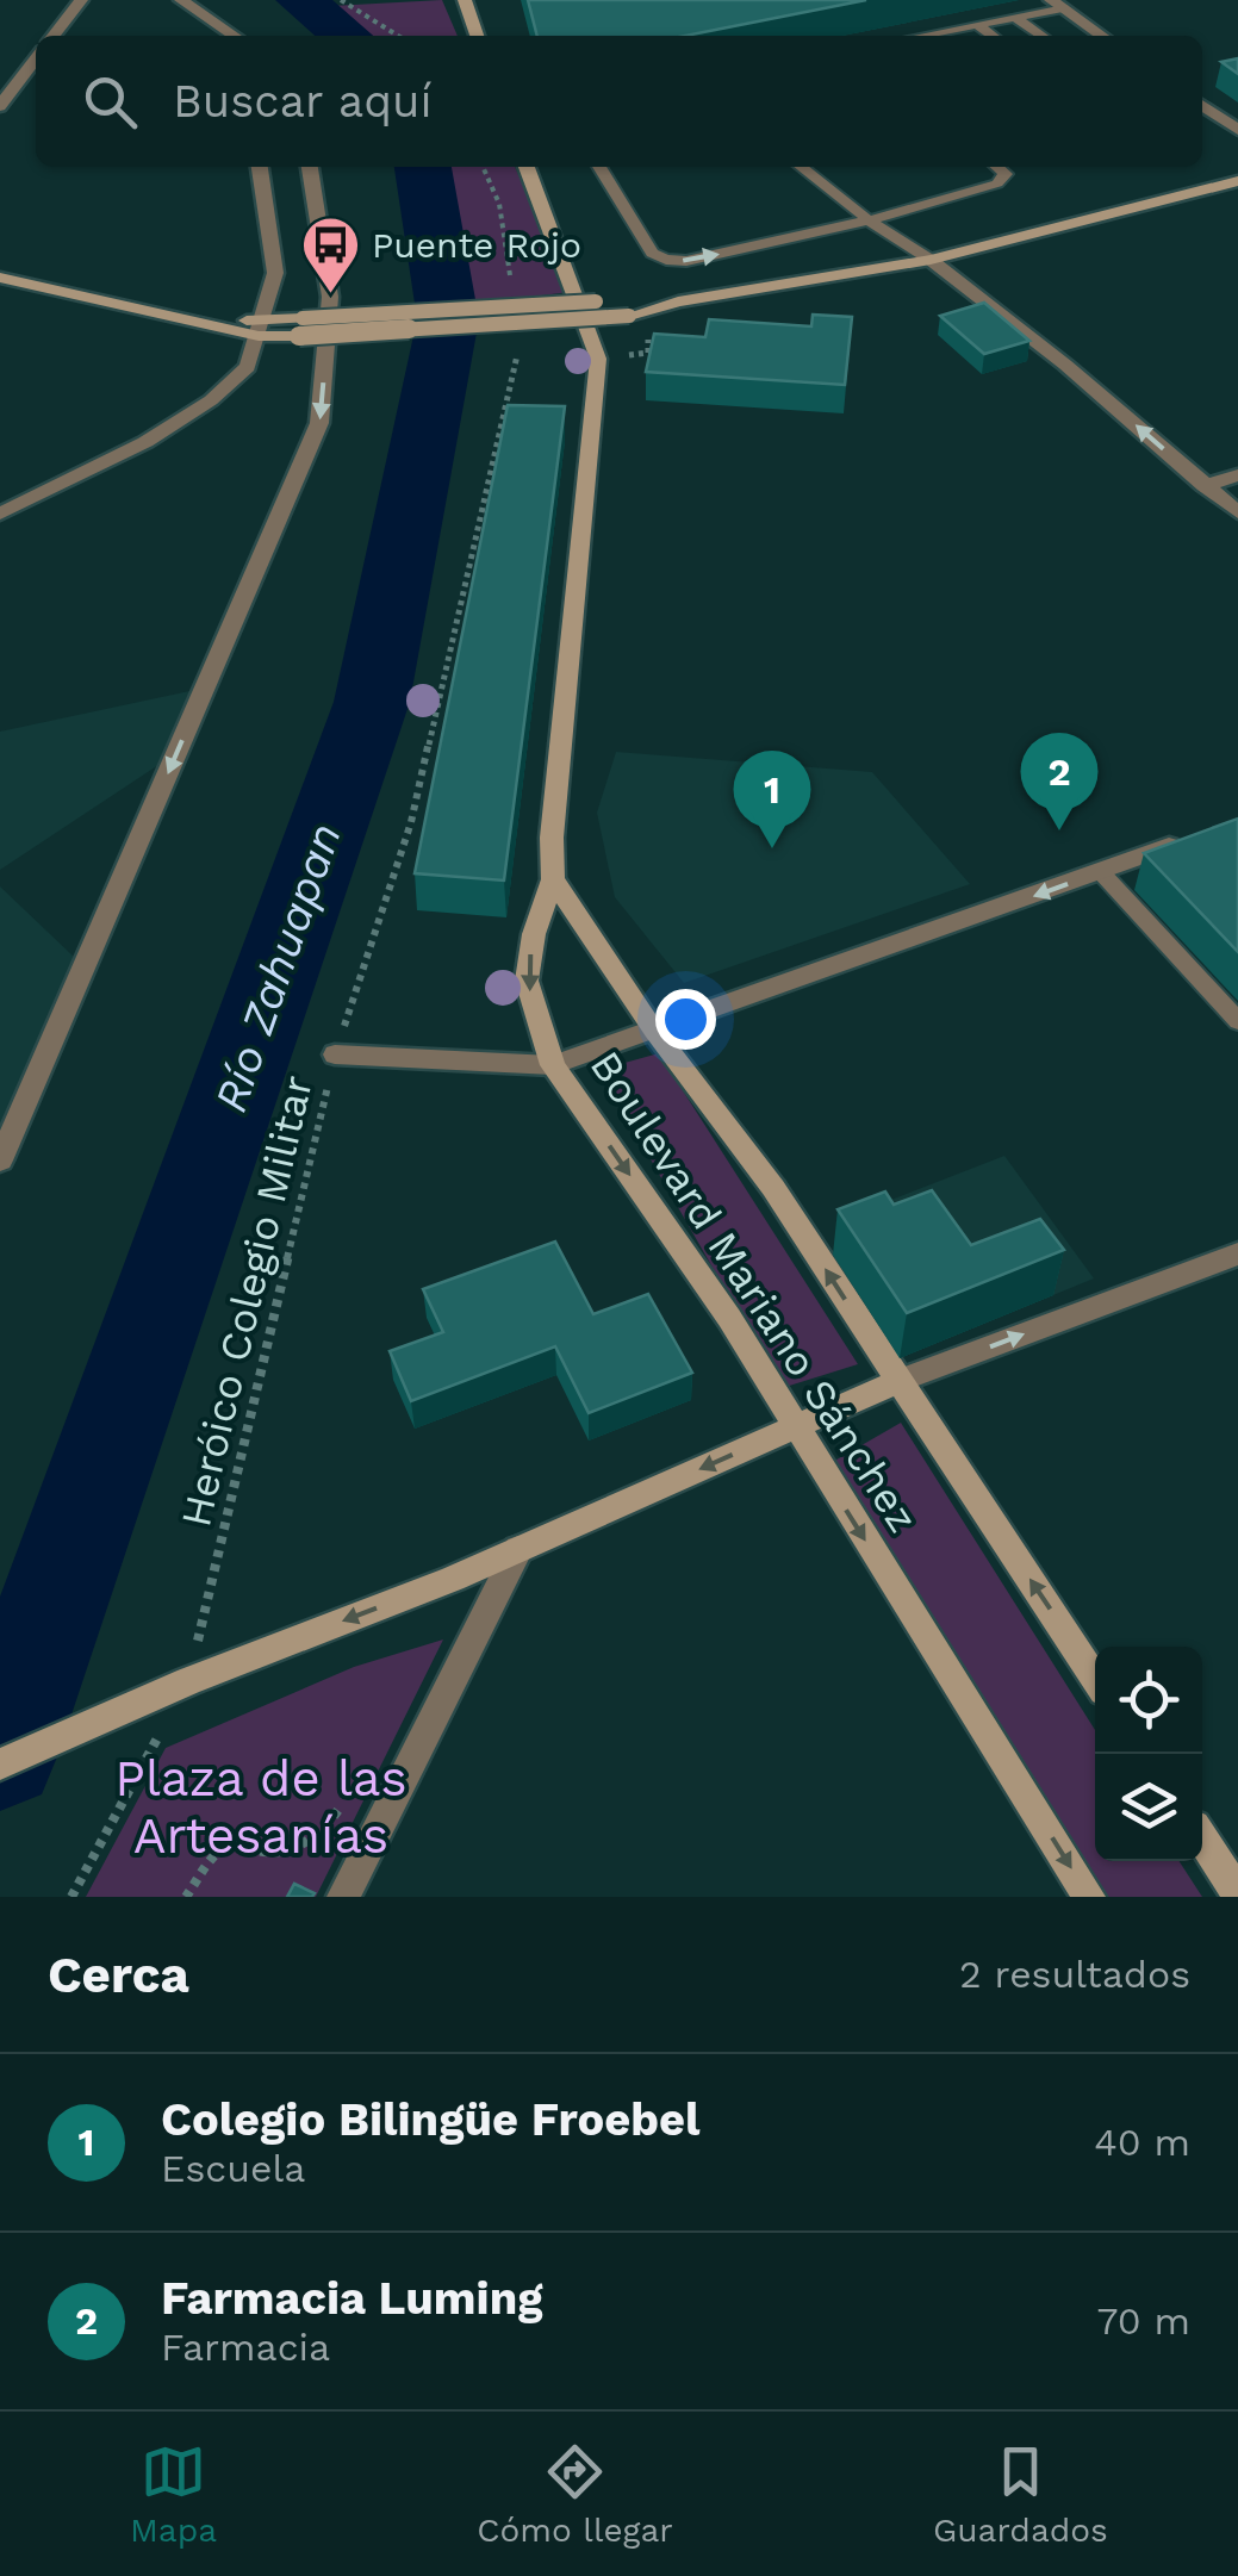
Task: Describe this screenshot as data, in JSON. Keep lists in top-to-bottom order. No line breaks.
{"streets":{"street":["Boulevard Mariano Sánchez"],"path":["Heróico Colegio Militar"]},"water":["Río Zahuapan"],"parks":["Plaza de las Artesanías"],"places":{"bus stop":["Puente Rojo"]},"page":{"search":"Buscar aquí","pins":["2","1"],"heading":["Cerca","2 resultados"],"list":[{"mark":"1","name":"Colegio Bilingüe Froebel","note":"Escuela","value":"40 m"},{"mark":"2","name":"Farmacia Luming","note":"Farmacia","value":"70 m"}],"nav":["Mapa","Cómo llegar","Guardados"]}}
